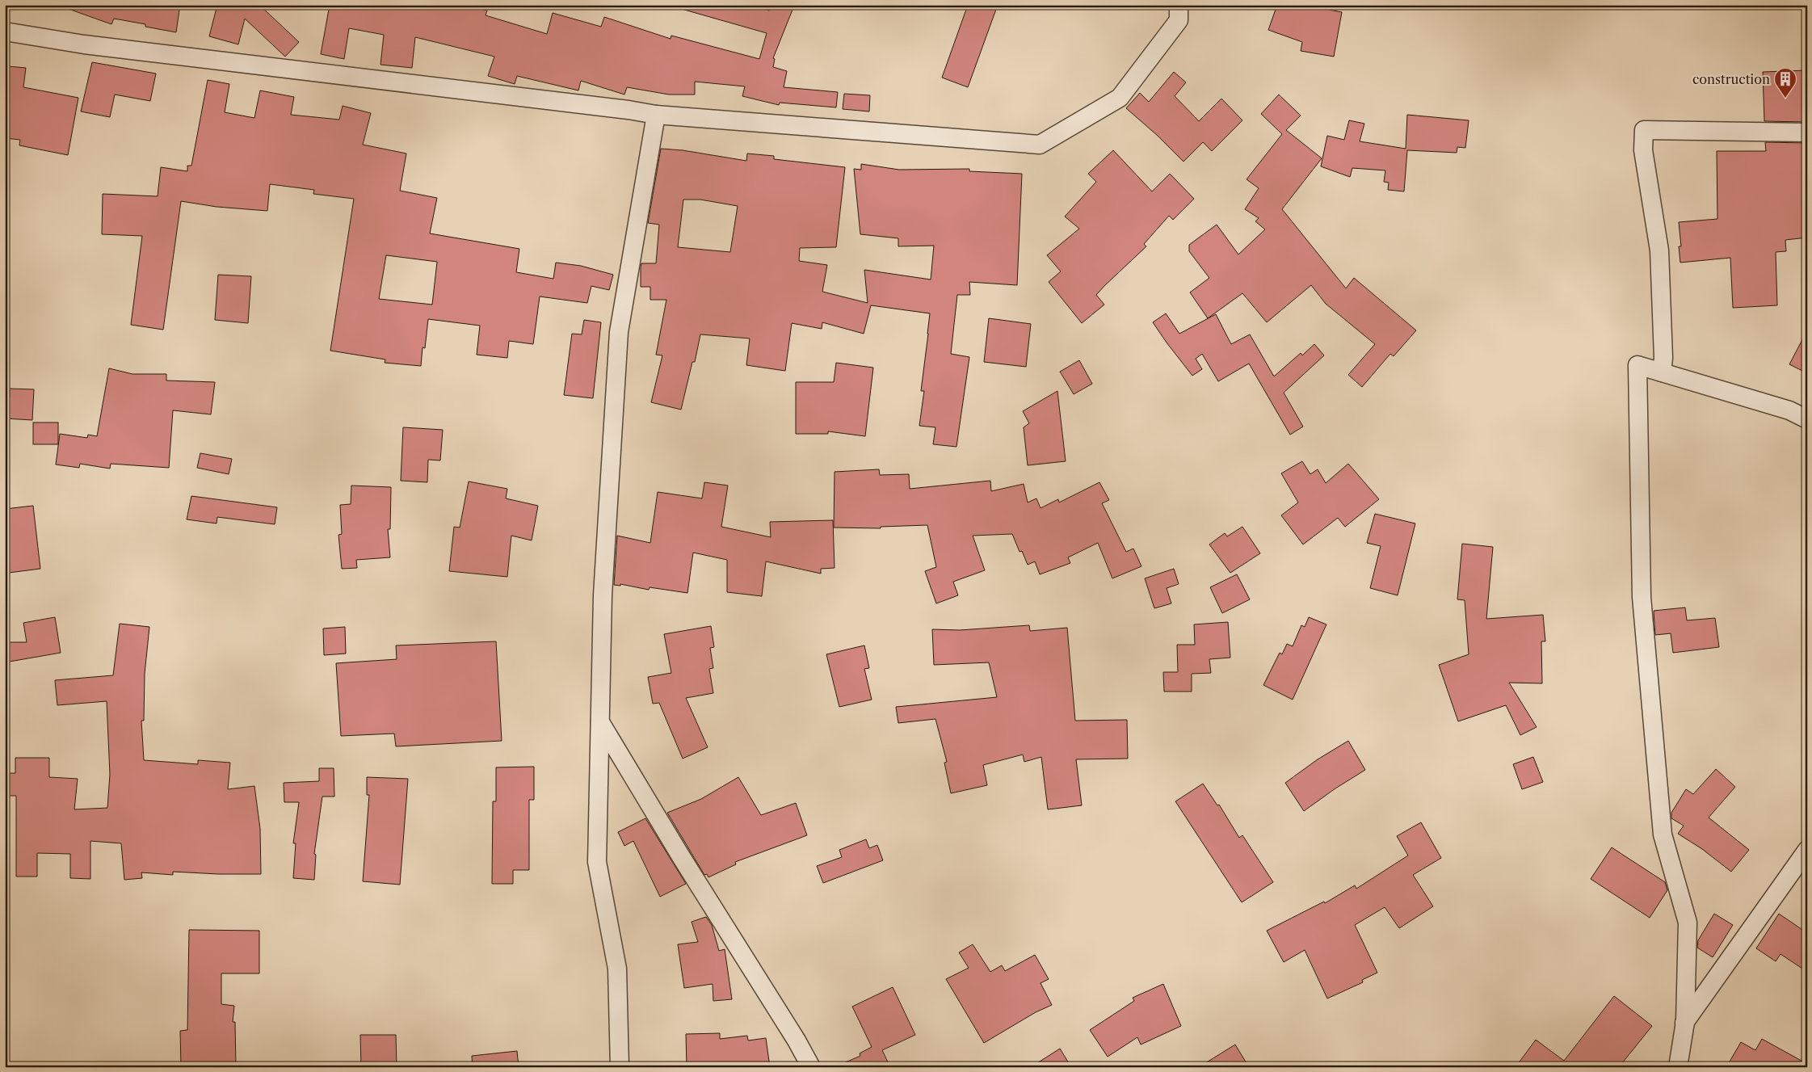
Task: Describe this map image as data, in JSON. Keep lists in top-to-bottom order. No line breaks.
{"places":{"building":["construction"]}}
